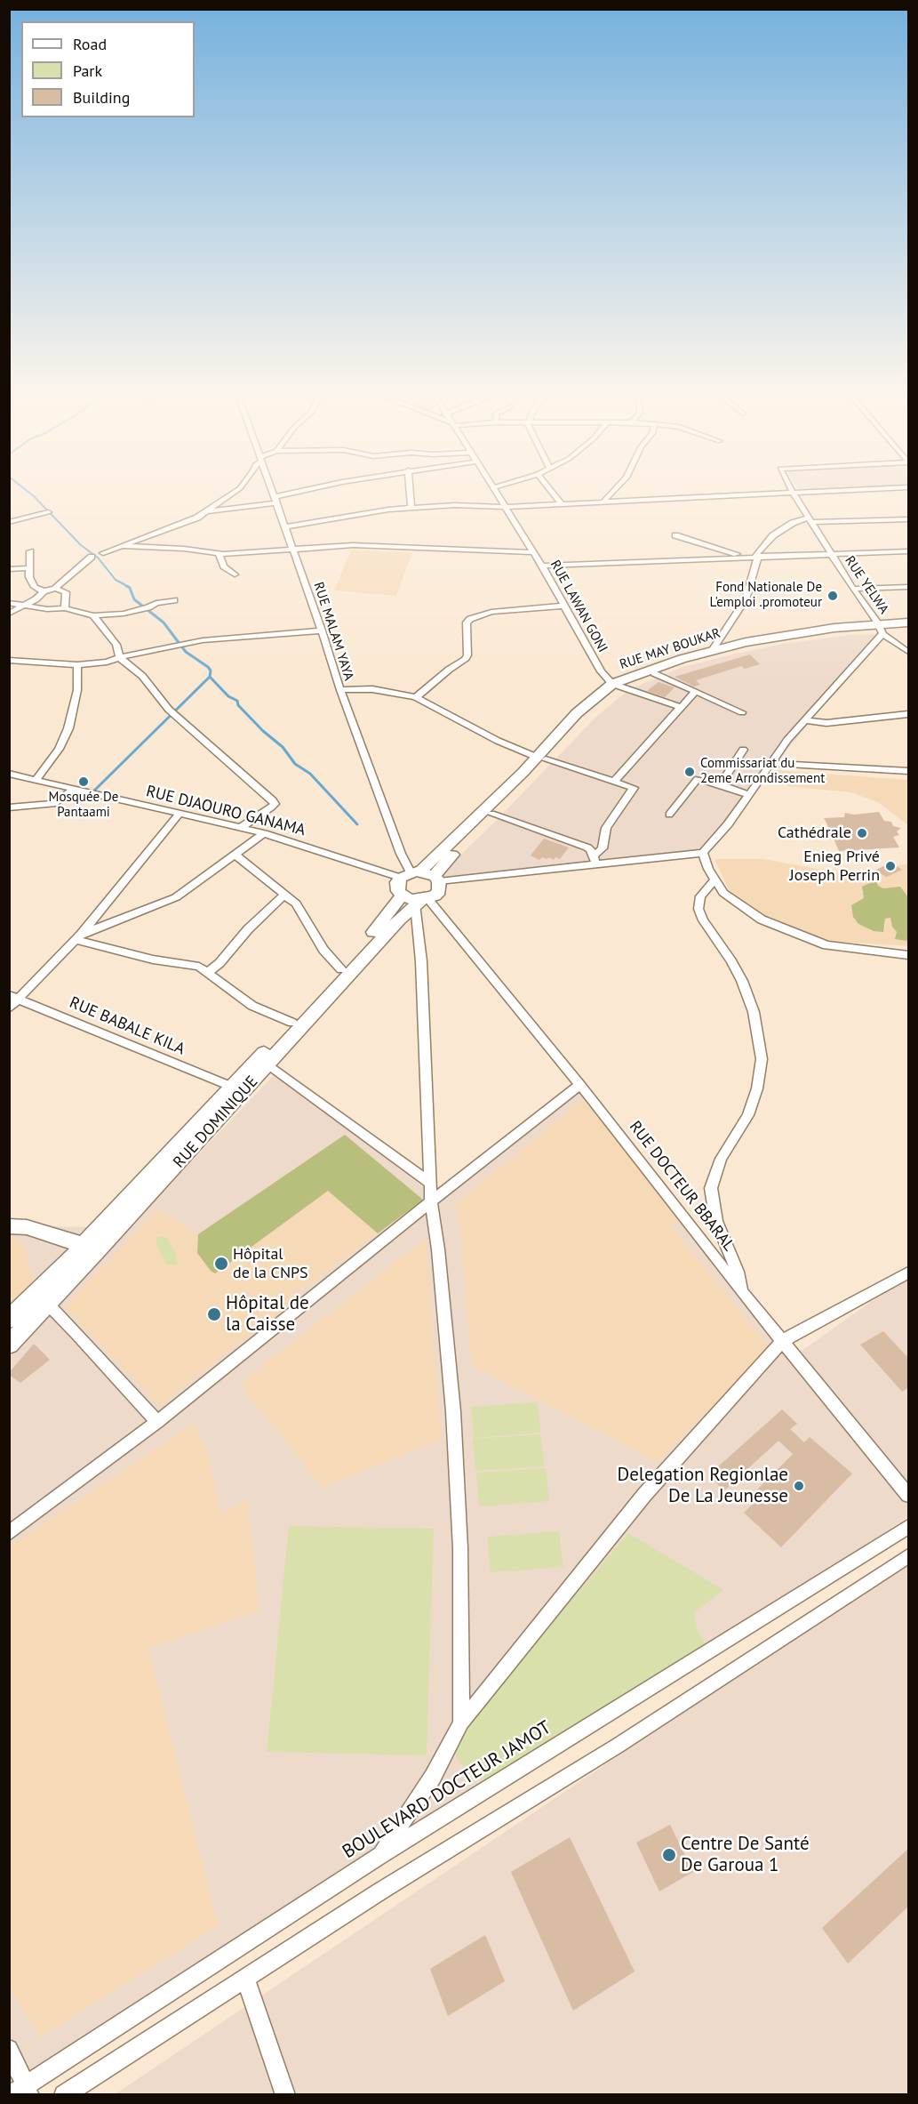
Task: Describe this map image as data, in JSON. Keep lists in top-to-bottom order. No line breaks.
{"streets":{"main road":["RUE MAY BOUKAR","RUE DOMINIQUE"],"street":["RUE YELWA","RUE LAWAN GONI","RUE MALAM YAYA","RUE DJAOURO GANAMA","RUE BABALE KILA","RUE DOCTEUR BBARAL","BOULEVARD DOCTEUR JAMOT"]},"crossings":[["RUE YELWA","RUE MAY BOUKAR"],["RUE LAWAN GONI","RUE MAY BOUKAR"],["RUE MALAM YAYA","RUE MAY BOUKAR"],["RUE MALAM YAYA","RUE DJAOURO GANAMA"],["RUE MAY BOUKAR","RUE DJAOURO GANAMA"],["RUE MAY BOUKAR","RUE DOMINIQUE"],["RUE MAY BOUKAR","RUE DOCTEUR BBARAL"],["RUE BABALE KILA","RUE DOMINIQUE"],["RUE DOMINIQUE","RUE DOCTEUR BBARAL"]],"places":["Fond Nationale De L'emploi .promoteur","Commissariat du 2eme Arrondissement","Mosquée De Pantaami","Cathédrale","Enieg Privé Joseph Perrin","Hôpital de la CNPS","Hôpital de la Caisse","Delegation Regionlae De La Jeunesse","Centre De Santé De Garoua 1"],"legend":["Road","Park","Building"]}
